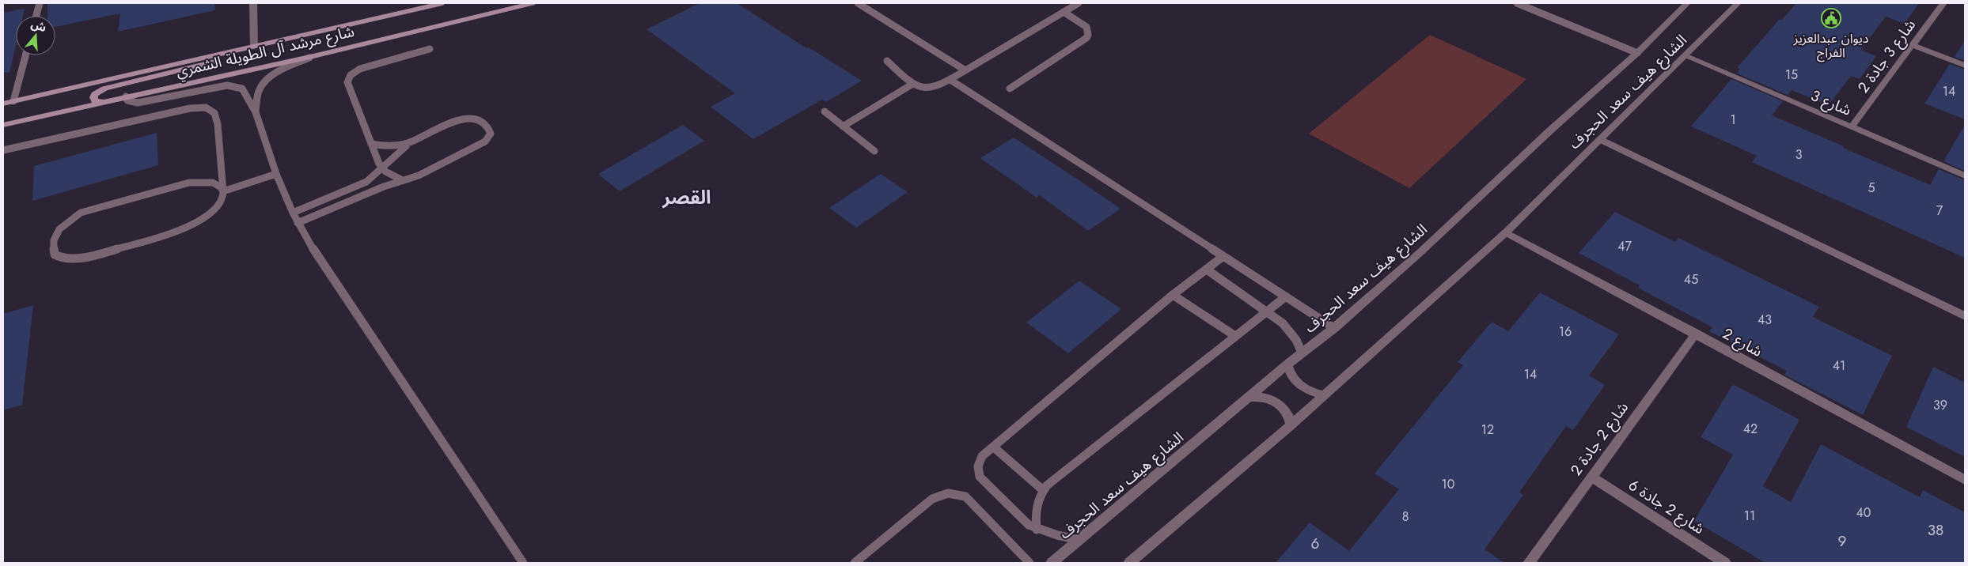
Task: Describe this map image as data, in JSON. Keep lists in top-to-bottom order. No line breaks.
{"streets":{"main road":["شارع مرشد آل الطويلة الشمري"],"street":["شارع 3 جادة 2","الشارع هيف سعد الحجرف","شارع 3","شارع 2","شارع 2 جادة 2","شارع 2 جادة 6"]},"crossings":[["شارع 3 جادة 2","شارع 3"],["الشارع هيف سعد الحجرف","شارع 3"],["الشارع هيف سعد الحجرف","شارع 2"],["شارع 2","شارع 2 جادة 2"],["شارع 2 جادة 2","شارع 2 جادة 6"]],"districts":["القصر"],"places":{"public building":["ديوان عبدالعزيز الفراج"]},"house_numbers":["15","14","1","3","5","7","47","45","43","16","41","14","39","42","12","10","40","11","8","38","9","6"],"north":"top"}
